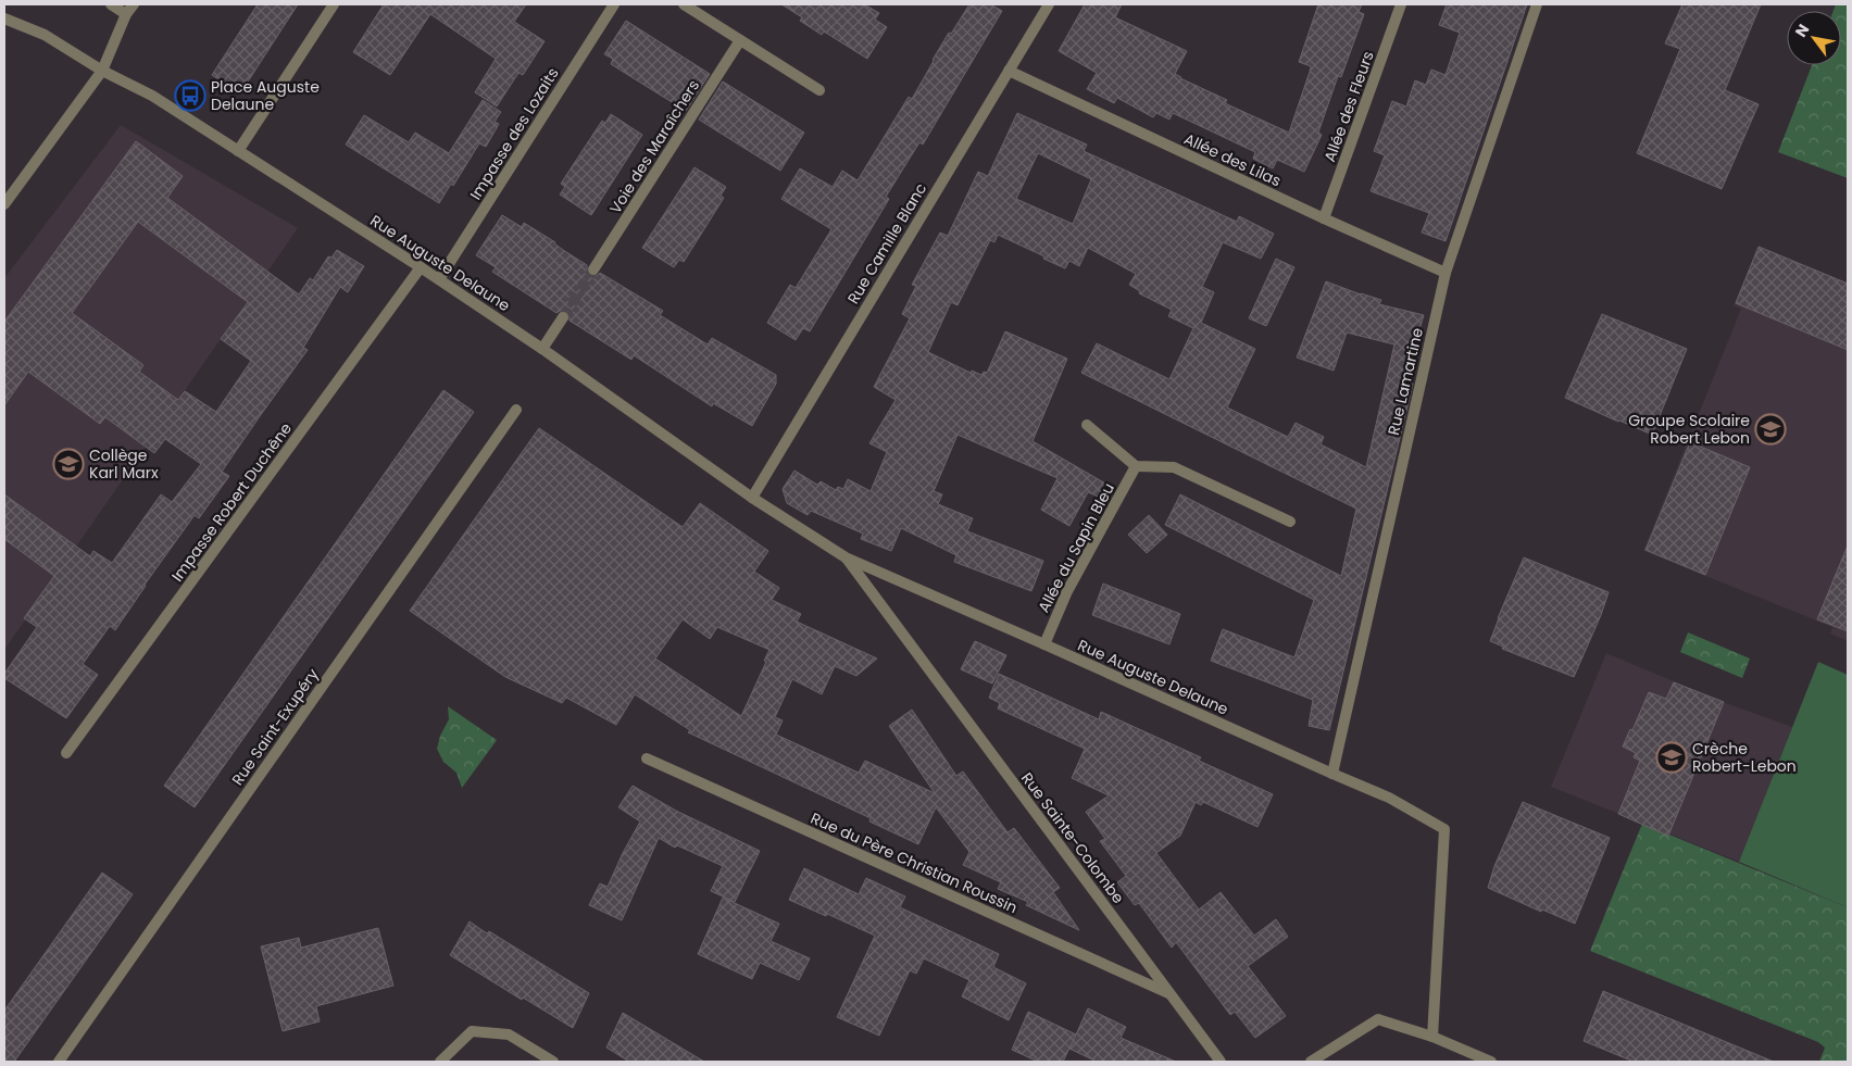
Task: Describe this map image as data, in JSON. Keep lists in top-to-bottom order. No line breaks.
{"streets":{"street":["Allée des Fleurs","Impasse des Lozaits","Voie des Maraîchers","Allée des Lilas","Rue Camille Blanc","Rue Auguste Delaune","Rue Lamartine","Impasse Robert Duchêne","Allée du Sapin Bleu","Rue Saint-Exupéry","Rue Sainte-Colombe","Rue du Père Christian Roussin"]},"crossings":[["Allée des Fleurs","Allée des Lilas"],["Impasse des Lozaits","Rue Auguste Delaune"],["Allée des Lilas","Rue Camille Blanc"],["Allée des Lilas","Rue Lamartine"],["Rue Camille Blanc","Rue Auguste Delaune"],["Rue Auguste Delaune","Rue Lamartine"],["Rue Auguste Delaune","Impasse Robert Duchêne"],["Rue Auguste Delaune","Allée du Sapin Bleu"],["Rue Auguste Delaune","Rue Sainte-Colombe"],["Rue Sainte-Colombe","Rue du Père Christian Roussin"]],"places":{"bus stop":["Place Auguste Delaune"],"school or university":["Groupe Scolaire Robert Lebon","Collège Karl Marx","Crèche Robert-Lebon"]},"north":"top left"}
